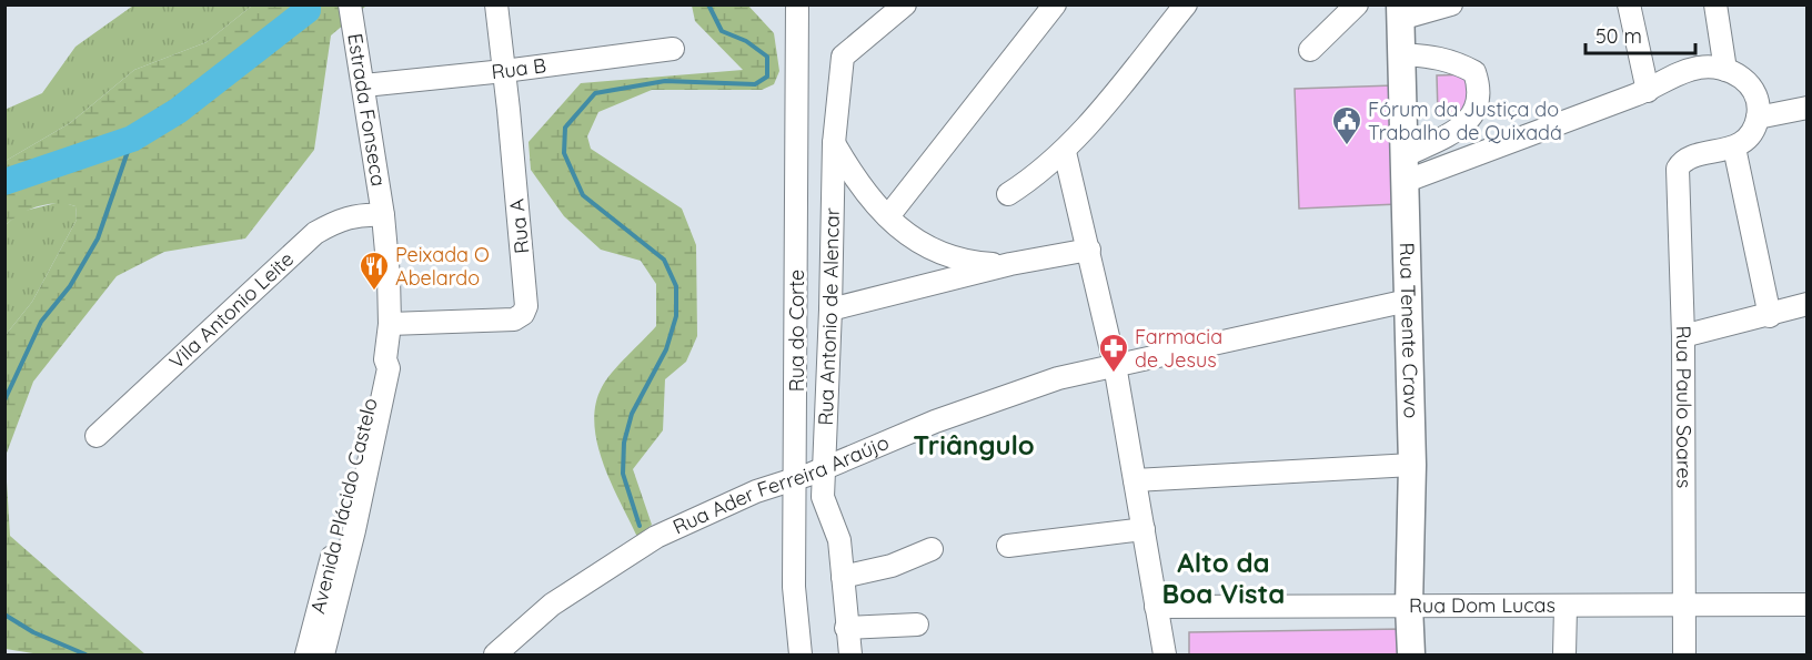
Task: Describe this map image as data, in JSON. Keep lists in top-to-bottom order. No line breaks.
{"streets":{"main road":["Rua Tenente Cravo"],"street":["Rua B","Estrada Fonseca","Rua A","Vila Antonio Leite","Rua Antonio de Alencar","Rua do Corte","Rua Paulo Soares","Rua Ader Ferreira Araújo","Avenida Plácido Castelo","Rua Dom Lucas"]},"crossings":[["Rua B","Estrada Fonseca"],["Rua B","Rua A"],["Estrada Fonseca","Vila Antonio Leite"],["Estrada Fonseca","Avenida Plácido Castelo"],["Rua A","Avenida Plácido Castelo"],["Vila Antonio Leite","Avenida Plácido Castelo"],["Rua Antonio de Alencar","Rua Ader Ferreira Araújo"],["Rua Tenente Cravo","Rua Ader Ferreira Araújo"],["Rua Tenente Cravo","Rua Dom Lucas"],["Rua do Corte","Rua Ader Ferreira Araújo"],["Rua Paulo Soares","Rua Dom Lucas"]],"districts":["Triângulo","Alto da Boa Vista"],"places":{"public building":["Fórum da Justiça do Trabalho de Quixadá"],"restaurant":["Peixada O Abelardo"],"pharmacy":["Farmacia de Jesus"]},"scale_bar":"50 m"}
